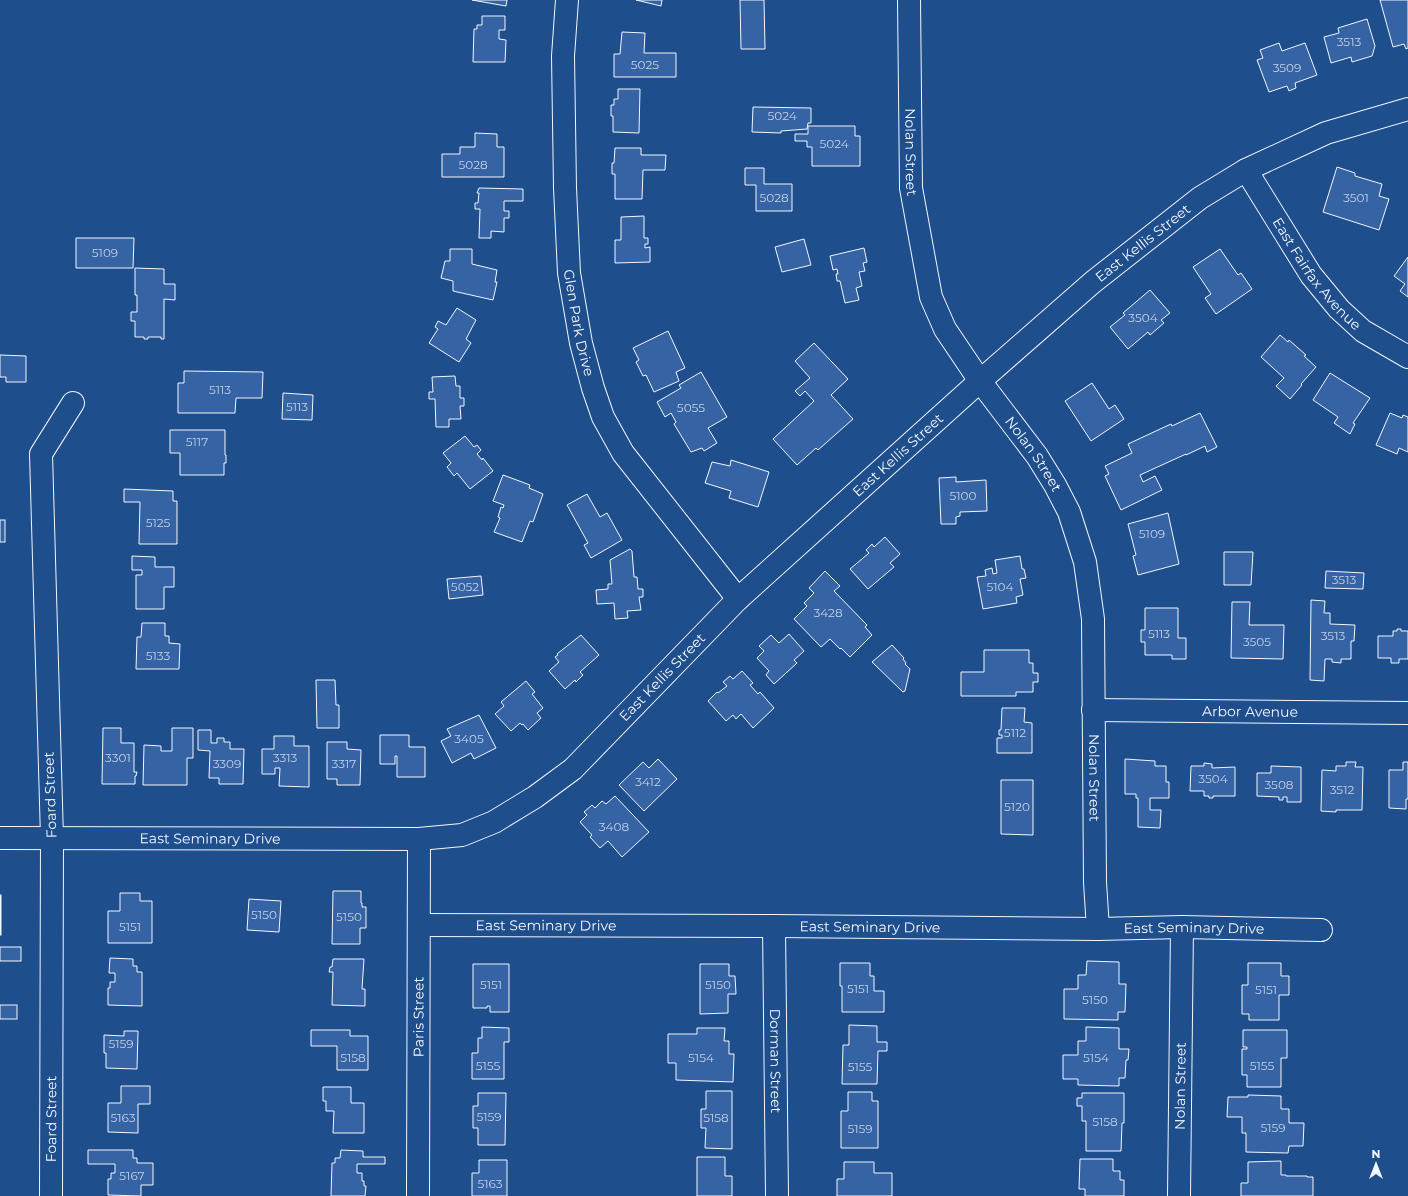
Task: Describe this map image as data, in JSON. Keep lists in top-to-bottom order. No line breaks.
{"streets":{"street":["Nolan Street","East Kellis Street","East Fairfax Avenue","Glen Park Drive","Arbor Avenue","Foard Street","East Seminary Drive","Paris Street","Dorman Street"]},"crossings":[["Nolan Street","East Kellis Street"],["Nolan Street","Arbor Avenue"],["Nolan Street","East Seminary Drive"],["East Kellis Street","East Fairfax Avenue"],["East Kellis Street","Glen Park Drive"],["East Kellis Street","East Seminary Drive"],["East Kellis Street","Paris Street"],["Foard Street","East Seminary Drive"],["East Seminary Drive","Paris Street"],["East Seminary Drive","Dorman Street"]],"house_numbers":["3513","5025","3509","5024","5024","5028","5028","3501","5109","3504","5113","5113","5055","5117","5100","5125","5109","3513","5052","5104","3428","5113","3513","3505","5133","5112","3405","3301","3313","3309","3317","3504","3412","3508","3512","5120","3408","5150","5150","5151","5151","5150","5151","5151","5150","5159","5158","5154","5154","5155","5155","5155","5159","5163","5158","5158","5159","5159","5167","5163"],"north":"top"}
